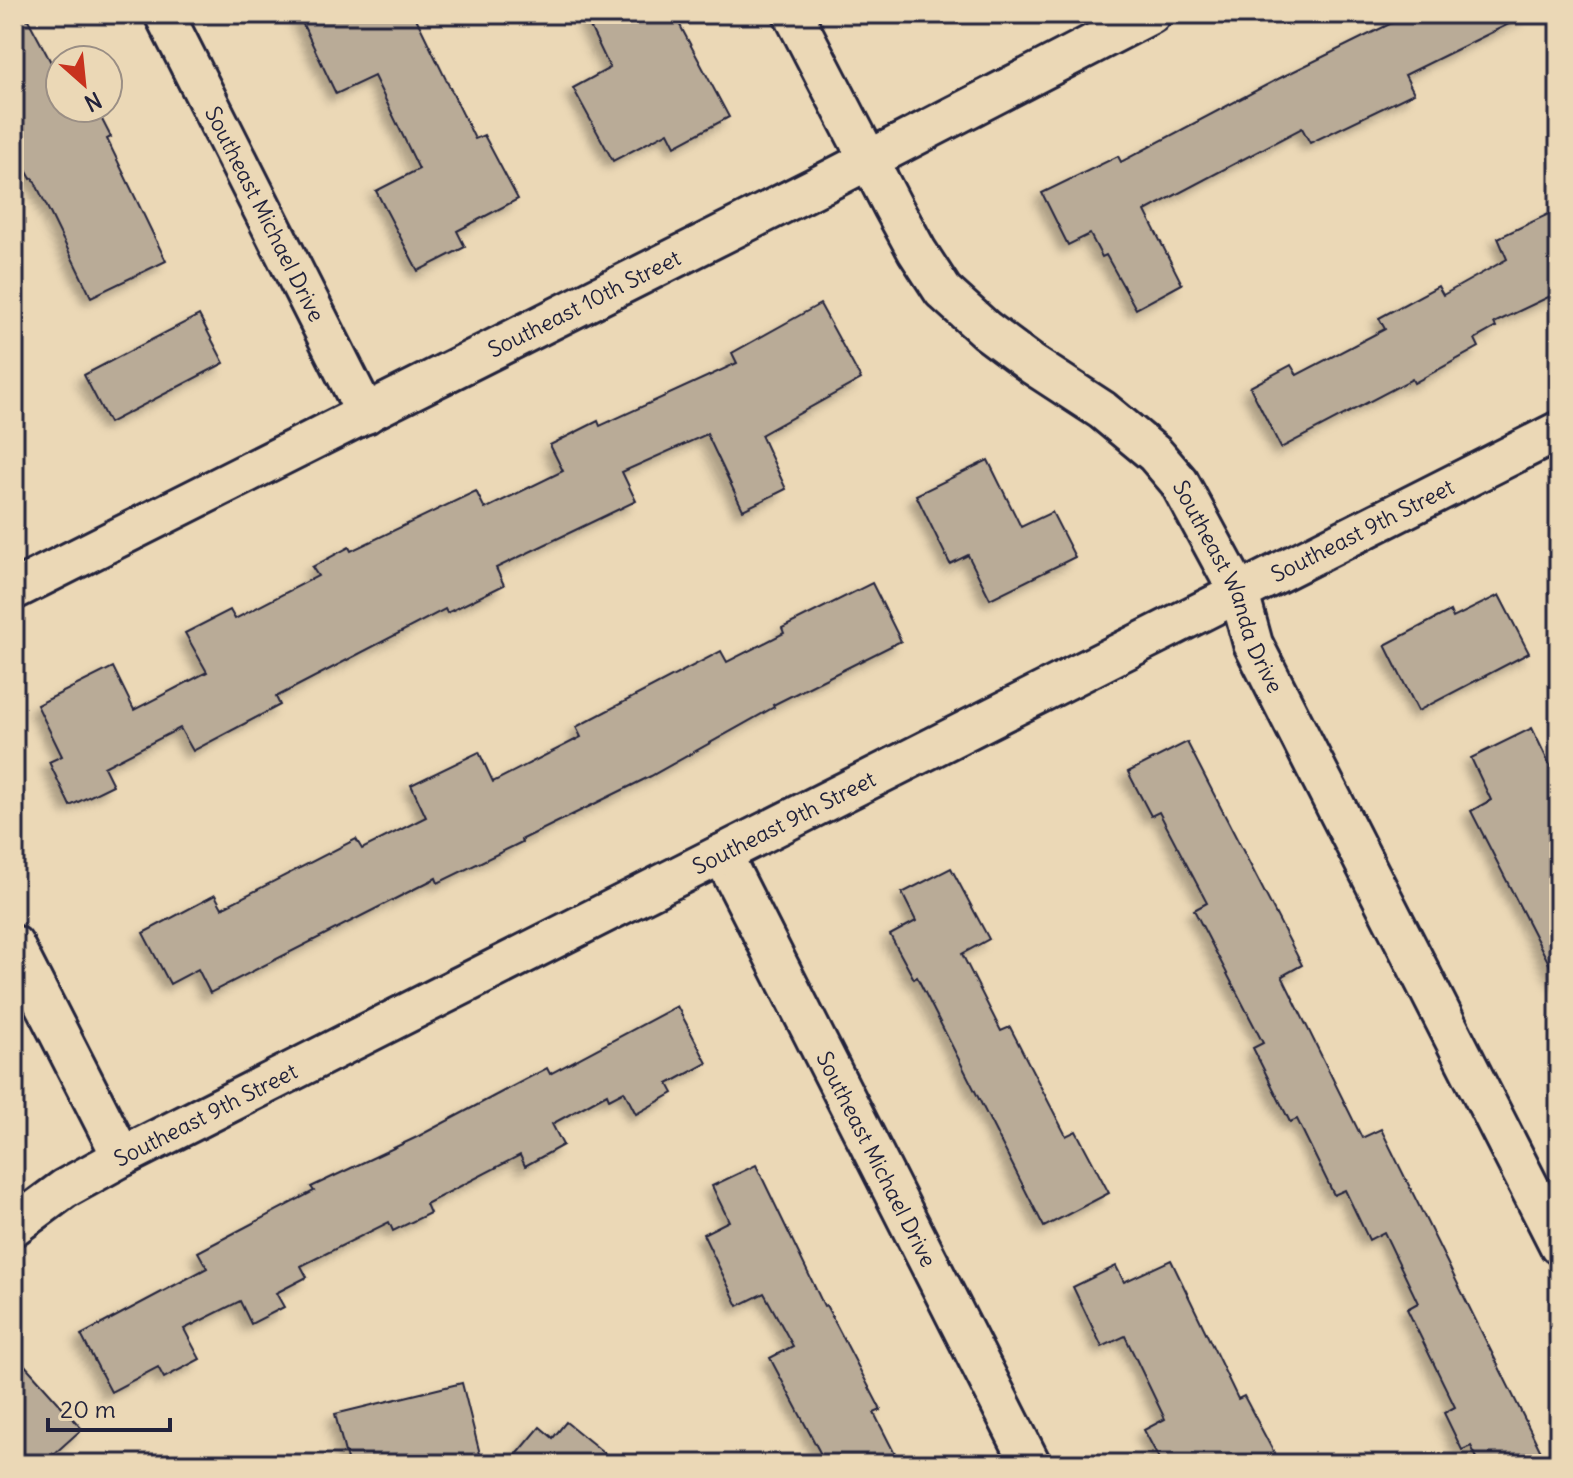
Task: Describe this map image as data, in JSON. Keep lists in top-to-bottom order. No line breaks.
{"streets":{"street":["Southeast Michael Drive","Southeast 10th Street","Southeast 9th Street","Southeast Wanda Drive"]},"crossings":[["Southeast Michael Drive","Southeast 10th Street"],["Southeast Michael Drive","Southeast 9th Street"],["Southeast 10th Street","Southeast Wanda Drive"],["Southeast 9th Street","Southeast Wanda Drive"]],"scale_bar":"20 m","north":"bottom right"}
